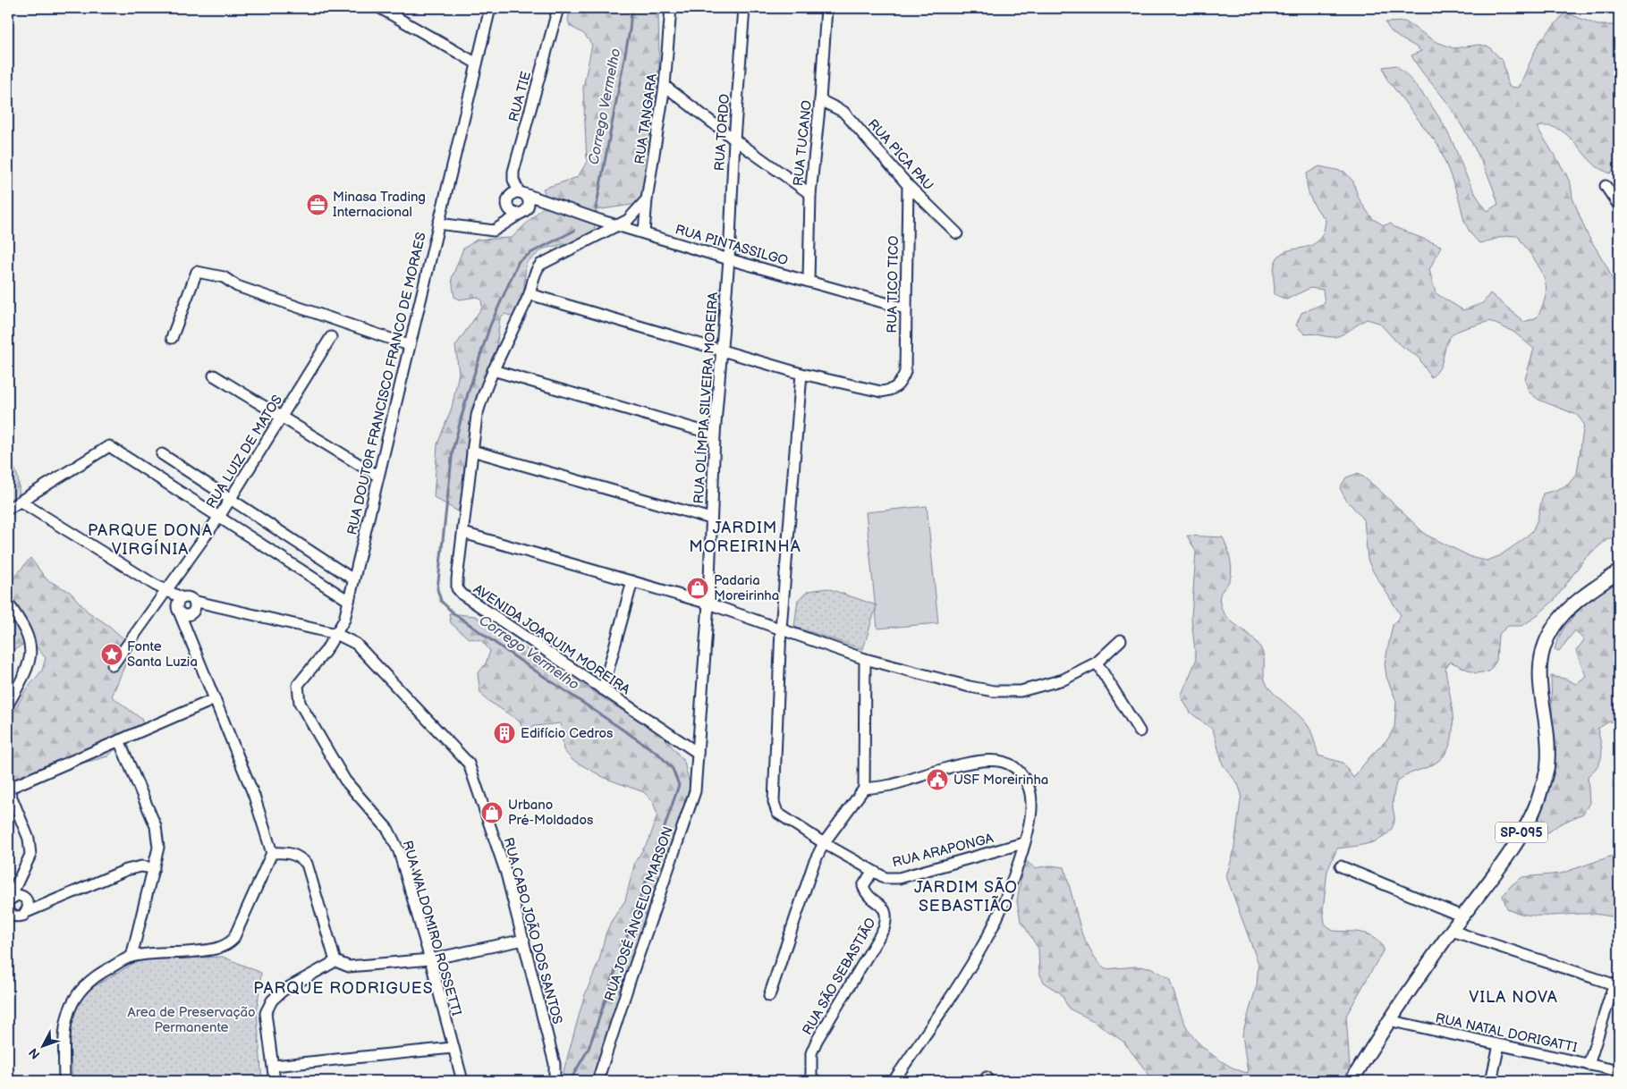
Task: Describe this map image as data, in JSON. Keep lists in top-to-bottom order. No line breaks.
{"streets":{"main road":["SP-095"],"street":["RUA TIE","RUA TANGARA","RUA TORDO","RUA TUCANO","RUA PICA PAU","RUA PINTASSILGO","RUA TICO TICO","RUA DOUTOR FRANCISCO FRANCO DE MORAES","RUA OLÍMPIA SILVEIRA MOREIRA","RUA LUIZ DE MATOS","AVENIDA JOAQUIM MOREIRA","RUA ARAPONGA","RUA JOSÉ ÂNGELO MARSON","RUA WALDOMIRO ROSSETTI","RUA CABO JOÃO DOS SANTOS","RUA SÃO SEBASTIÃO","RUA NATAL DORIGATTI"]},"crossings":[["RUA TIE","RUA PINTASSILGO"],["RUA TANGARA","RUA PINTASSILGO"],["RUA TANGARA","AVENIDA JOAQUIM MOREIRA"],["RUA TORDO","RUA PINTASSILGO"],["RUA TORDO","RUA OLÍMPIA SILVEIRA MOREIRA"],["RUA TUCANO","RUA PICA PAU"],["RUA TUCANO","RUA PINTASSILGO"],["RUA PICA PAU","RUA TICO TICO"],["RUA PINTASSILGO","RUA TICO TICO"],["RUA PINTASSILGO","RUA OLÍMPIA SILVEIRA MOREIRA"],["RUA PINTASSILGO","AVENIDA JOAQUIM MOREIRA"],["RUA TICO TICO","RUA ARAPONGA"],["RUA DOUTOR FRANCISCO FRANCO DE MORAES","RUA WALDOMIRO ROSSETTI"],["RUA DOUTOR FRANCISCO FRANCO DE MORAES","RUA CABO JOÃO DOS SANTOS"],["RUA OLÍMPIA SILVEIRA MOREIRA","AVENIDA JOAQUIM MOREIRA"],["RUA OLÍMPIA SILVEIRA MOREIRA","RUA JOSÉ ÂNGELO MARSON"],["AVENIDA JOAQUIM MOREIRA","RUA JOSÉ ÂNGELO MARSON"],["SP-095","RUA NATAL DORIGATTI"],["RUA ARAPONGA","RUA SÃO SEBASTIÃO"],["RUA WALDOMIRO ROSSETTI","RUA CABO JOÃO DOS SANTOS"]],"districts":["JARDIM MOREIRINHA","PARQUE DONA VIRGÍNIA","JARDIM SÃO SEBASTIÃO","PARQUE RODRIGUES","VILA NOVA"],"water":["Corrego Vermelho"],"parks":["Area de Preservação Permanente"],"places":{"office":["Minasa Trading Internacional"],"shop":["Padaria Moreirinha","Urbano Pré-Moldados"],"place":["Fonte Santa Luzia"],"building":["Edifício Cedros"],"public building":["USF Moreirinha"]},"north":"bottom left"}
